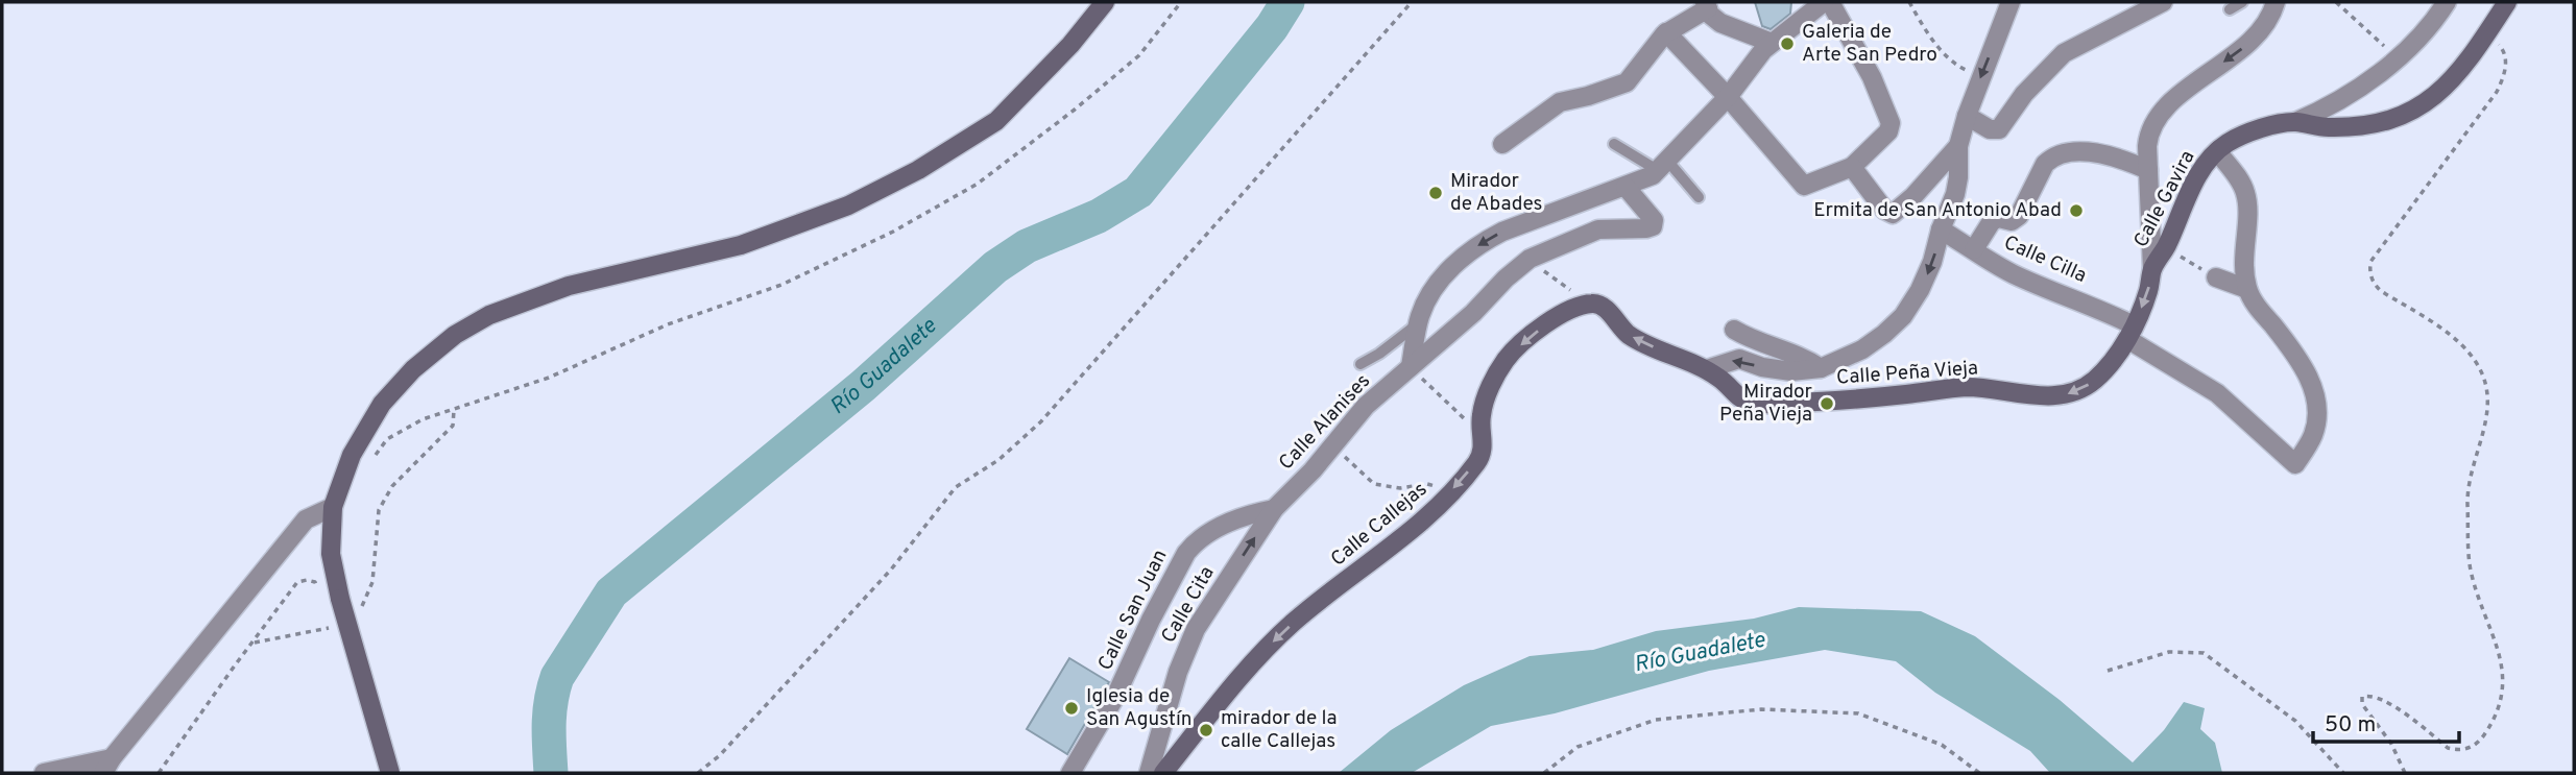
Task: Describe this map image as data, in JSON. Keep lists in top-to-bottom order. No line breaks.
{"streets":{"street":["Calle Gavira","Calle Cilla","Calle Peña Vieja","Calle Alanises","Calle Callejas","Calle Cita","Calle San Juan"]},"crossings":[["Calle Gavira","Calle Cilla"],["Calle Gavira","Calle Peña Vieja"],["Calle Cilla","Calle Peña Vieja"],["Calle Peña Vieja","Calle Callejas"],["Calle Alanises","Calle Cita"],["Calle Alanises","Calle San Juan"],["Calle Cita","Calle San Juan"]],"one_way":["Calle Callejas","Calle Cita"],"water":["Río Guadalete"],"places":["Galeria de Arte San Pedro","Mirador de Abades","Ermita de San Antonio Abad","Mirador Peña Vieja","Iglesia de San Agustín","mirador de la calle Callejas"],"scale_bar":"50 m"}
